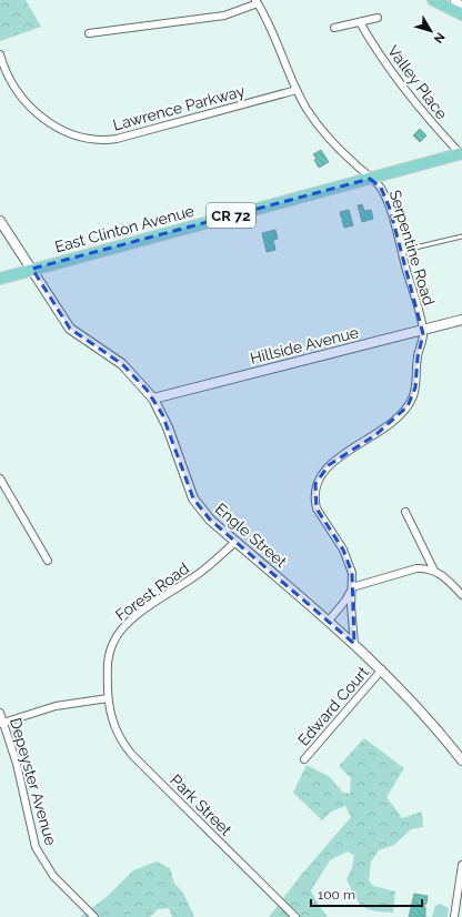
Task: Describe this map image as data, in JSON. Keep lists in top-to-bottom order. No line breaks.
{"streets":{"main road":["CR 72","East Clinton Avenue"],"street":["Valley Place","Lawrence Parkway","Serpentine Road","Hillside Avenue","Engle Street","Forest Road","Edward Court","Depeyster Avenue","Park Street"]},"crossings":[["Valley Place","East Clinton Avenue"],["Lawrence Parkway","Serpentine Road"],["East Clinton Avenue","Serpentine Road"],["East Clinton Avenue","Engle Street"],["Serpentine Road","Hillside Avenue"],["Hillside Avenue","Engle Street"],["Engle Street","Forest Road"],["Engle Street","Edward Court"],["Forest Road","Park Street"]],"scale_bar":"100 m","north":"bottom right"}
